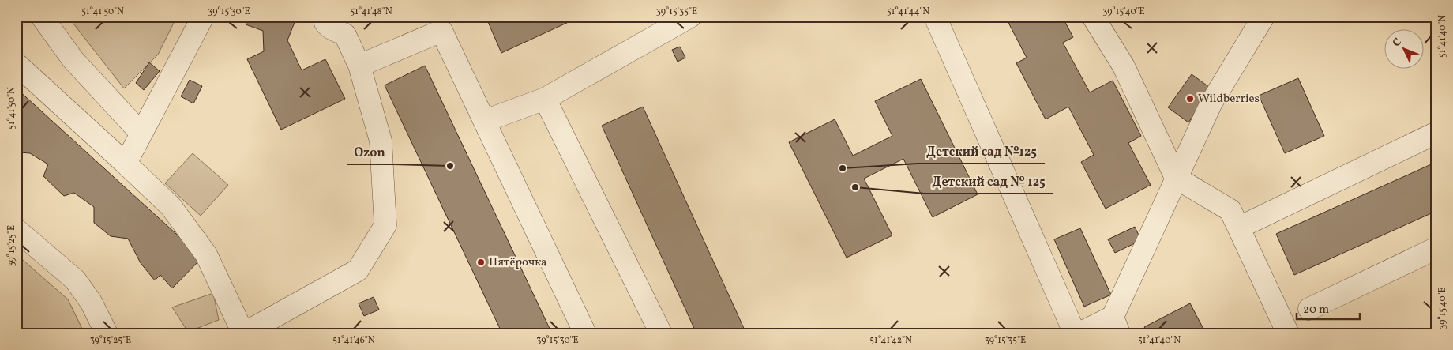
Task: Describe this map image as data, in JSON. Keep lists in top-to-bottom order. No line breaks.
{"places":["Wildberries","Ozon","Детский сад №125","Детский сад № 125","Пятёрочка"],"scale_bar":"20 m","north":"top left","coordinates":["51°41'50\"N","39°15'30\"E","51°41'48\"N","39°15'35\"E","51°41'44\"N","39°15'40\"E","51°41'40\"N","39°15'25\"E","51°41'46\"N","51°41'42\"N"]}
